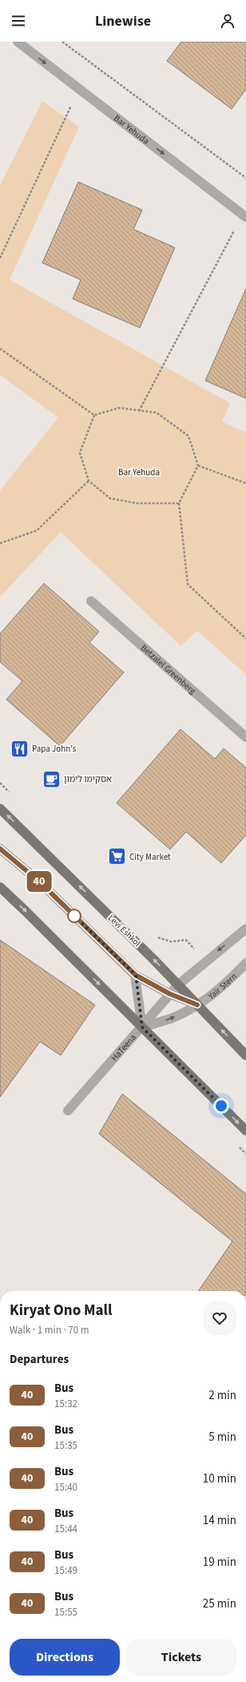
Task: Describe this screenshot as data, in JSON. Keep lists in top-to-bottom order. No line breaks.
{"streets":{"main road":["Levi Eshkol"],"street":["Bar Yehuda","Betzalel Greenberg","Yair Stern","HaTeena"]},"crossings":[["Levi Eshkol","Yair Stern"],["Levi Eshkol","HaTeena"],["Yair Stern","HaTeena"]],"one_way":["Bar Yehuda","Yair Stern"],"parks":["Bar Yehuda"],"places":{"restaurant":["Papa John's"],"cafe":["אסקימו לימון"],"supermarket":["City Market"]},"lines":["bus line 40"],"page":{"header":"Linewise","on_map":"40","heading":[["Kiryat Ono Mall","Walk · 1 min · 70 m"],"Departures"],"list":[{"mark":"40","name":"Bus","note":"15:32","value":"2 min"},{"mark":"40","name":"Bus","note":"15:35","value":"5 min"},{"mark":"40","name":"Bus","note":"15:40","value":"10 min"},{"mark":"40","name":"Bus","note":"15:44","value":"14 min"},{"mark":"40","name":"Bus","note":"15:49","value":"19 min"},{"mark":"40","name":"Bus","note":"15:55","value":"25 min"}],"buttons":["Directions","Tickets"]}}
